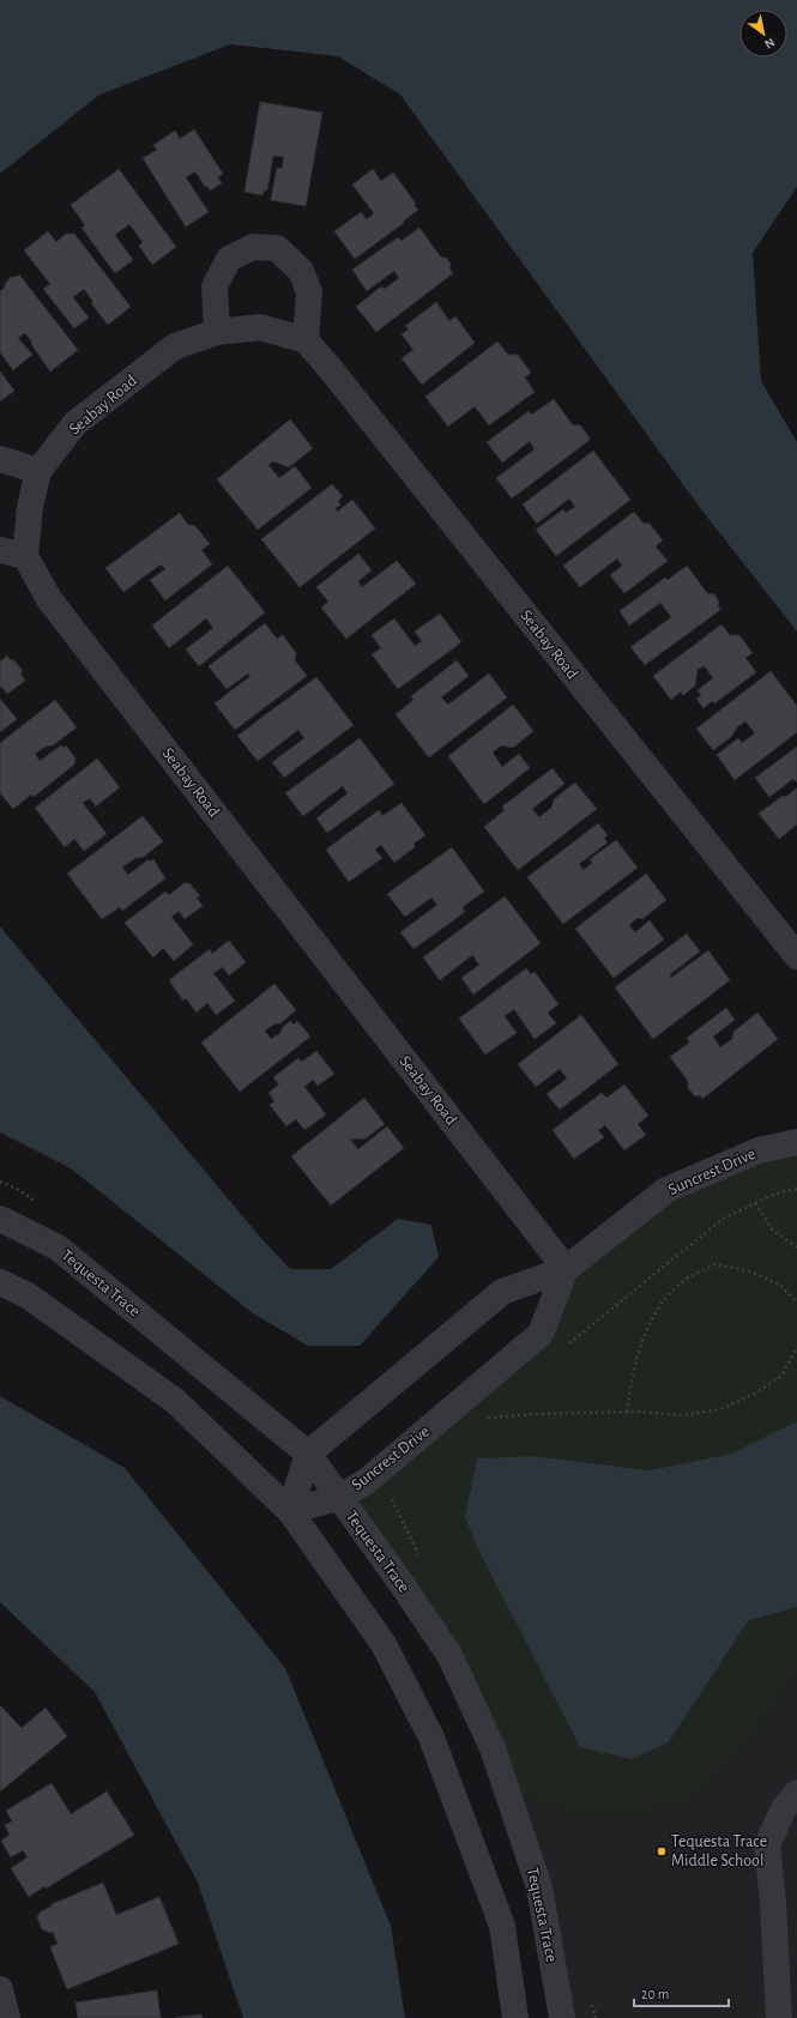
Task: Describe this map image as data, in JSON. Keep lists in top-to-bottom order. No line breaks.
{"streets":{"street":["Seabay Road","Suncrest Drive","Tequesta Trace"]},"crossings":[["Seabay Road","Suncrest Drive"],["Suncrest Drive","Tequesta Trace"]],"places":["Tequesta Trace Middle School"],"scale_bar":"20 m","north":"bottom right"}
